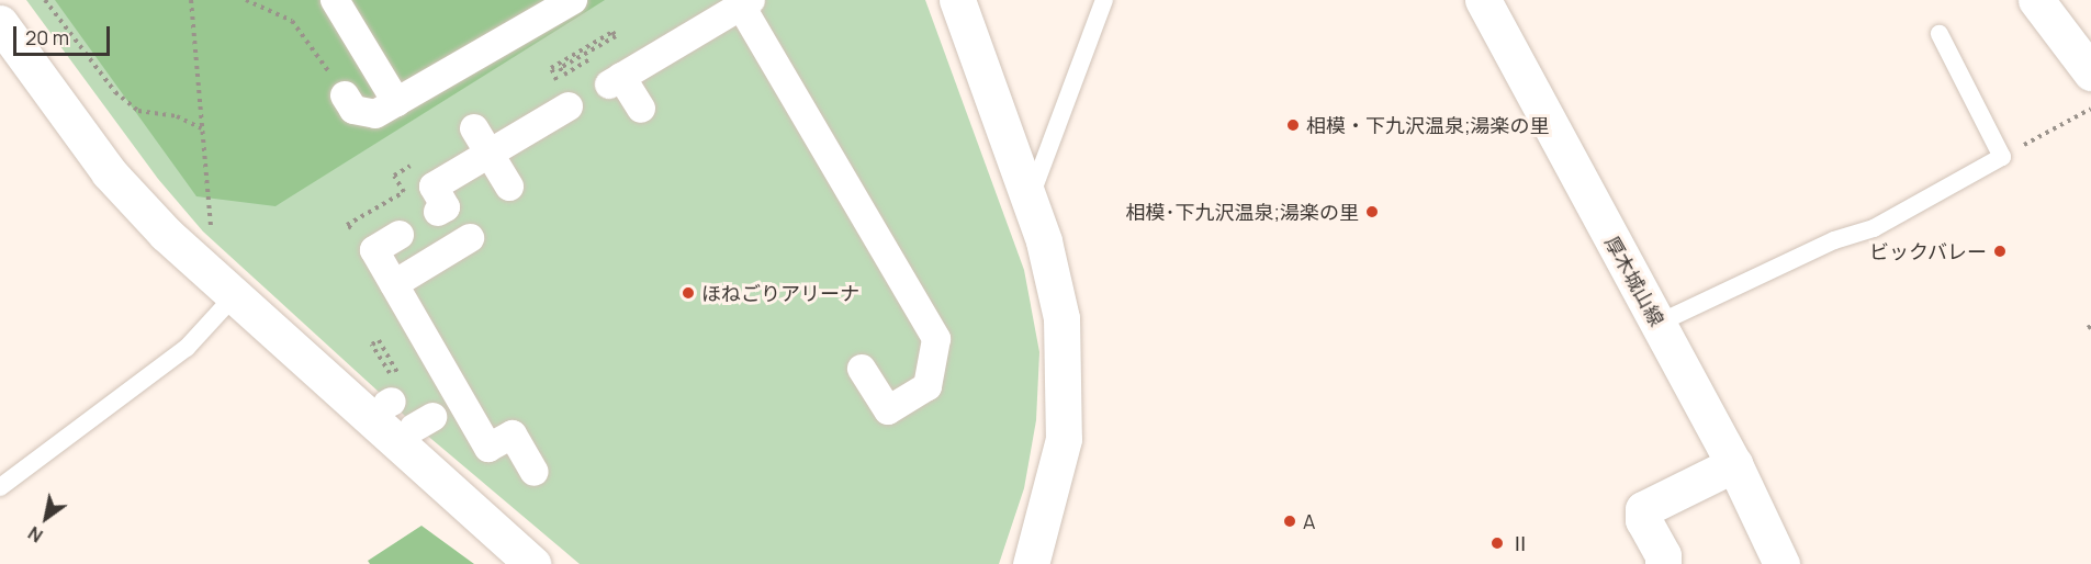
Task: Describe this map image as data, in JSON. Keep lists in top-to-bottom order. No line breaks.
{"streets":{"street":["厚木城山線"]},"places":["相模・下九沢温泉;湯楽の里","相模･下九沢温泉;湯楽の里","ビックバレー","ほねごりアリーナ","A","Ⅱ"],"scale_bar":"20 m","north":"bottom left"}
